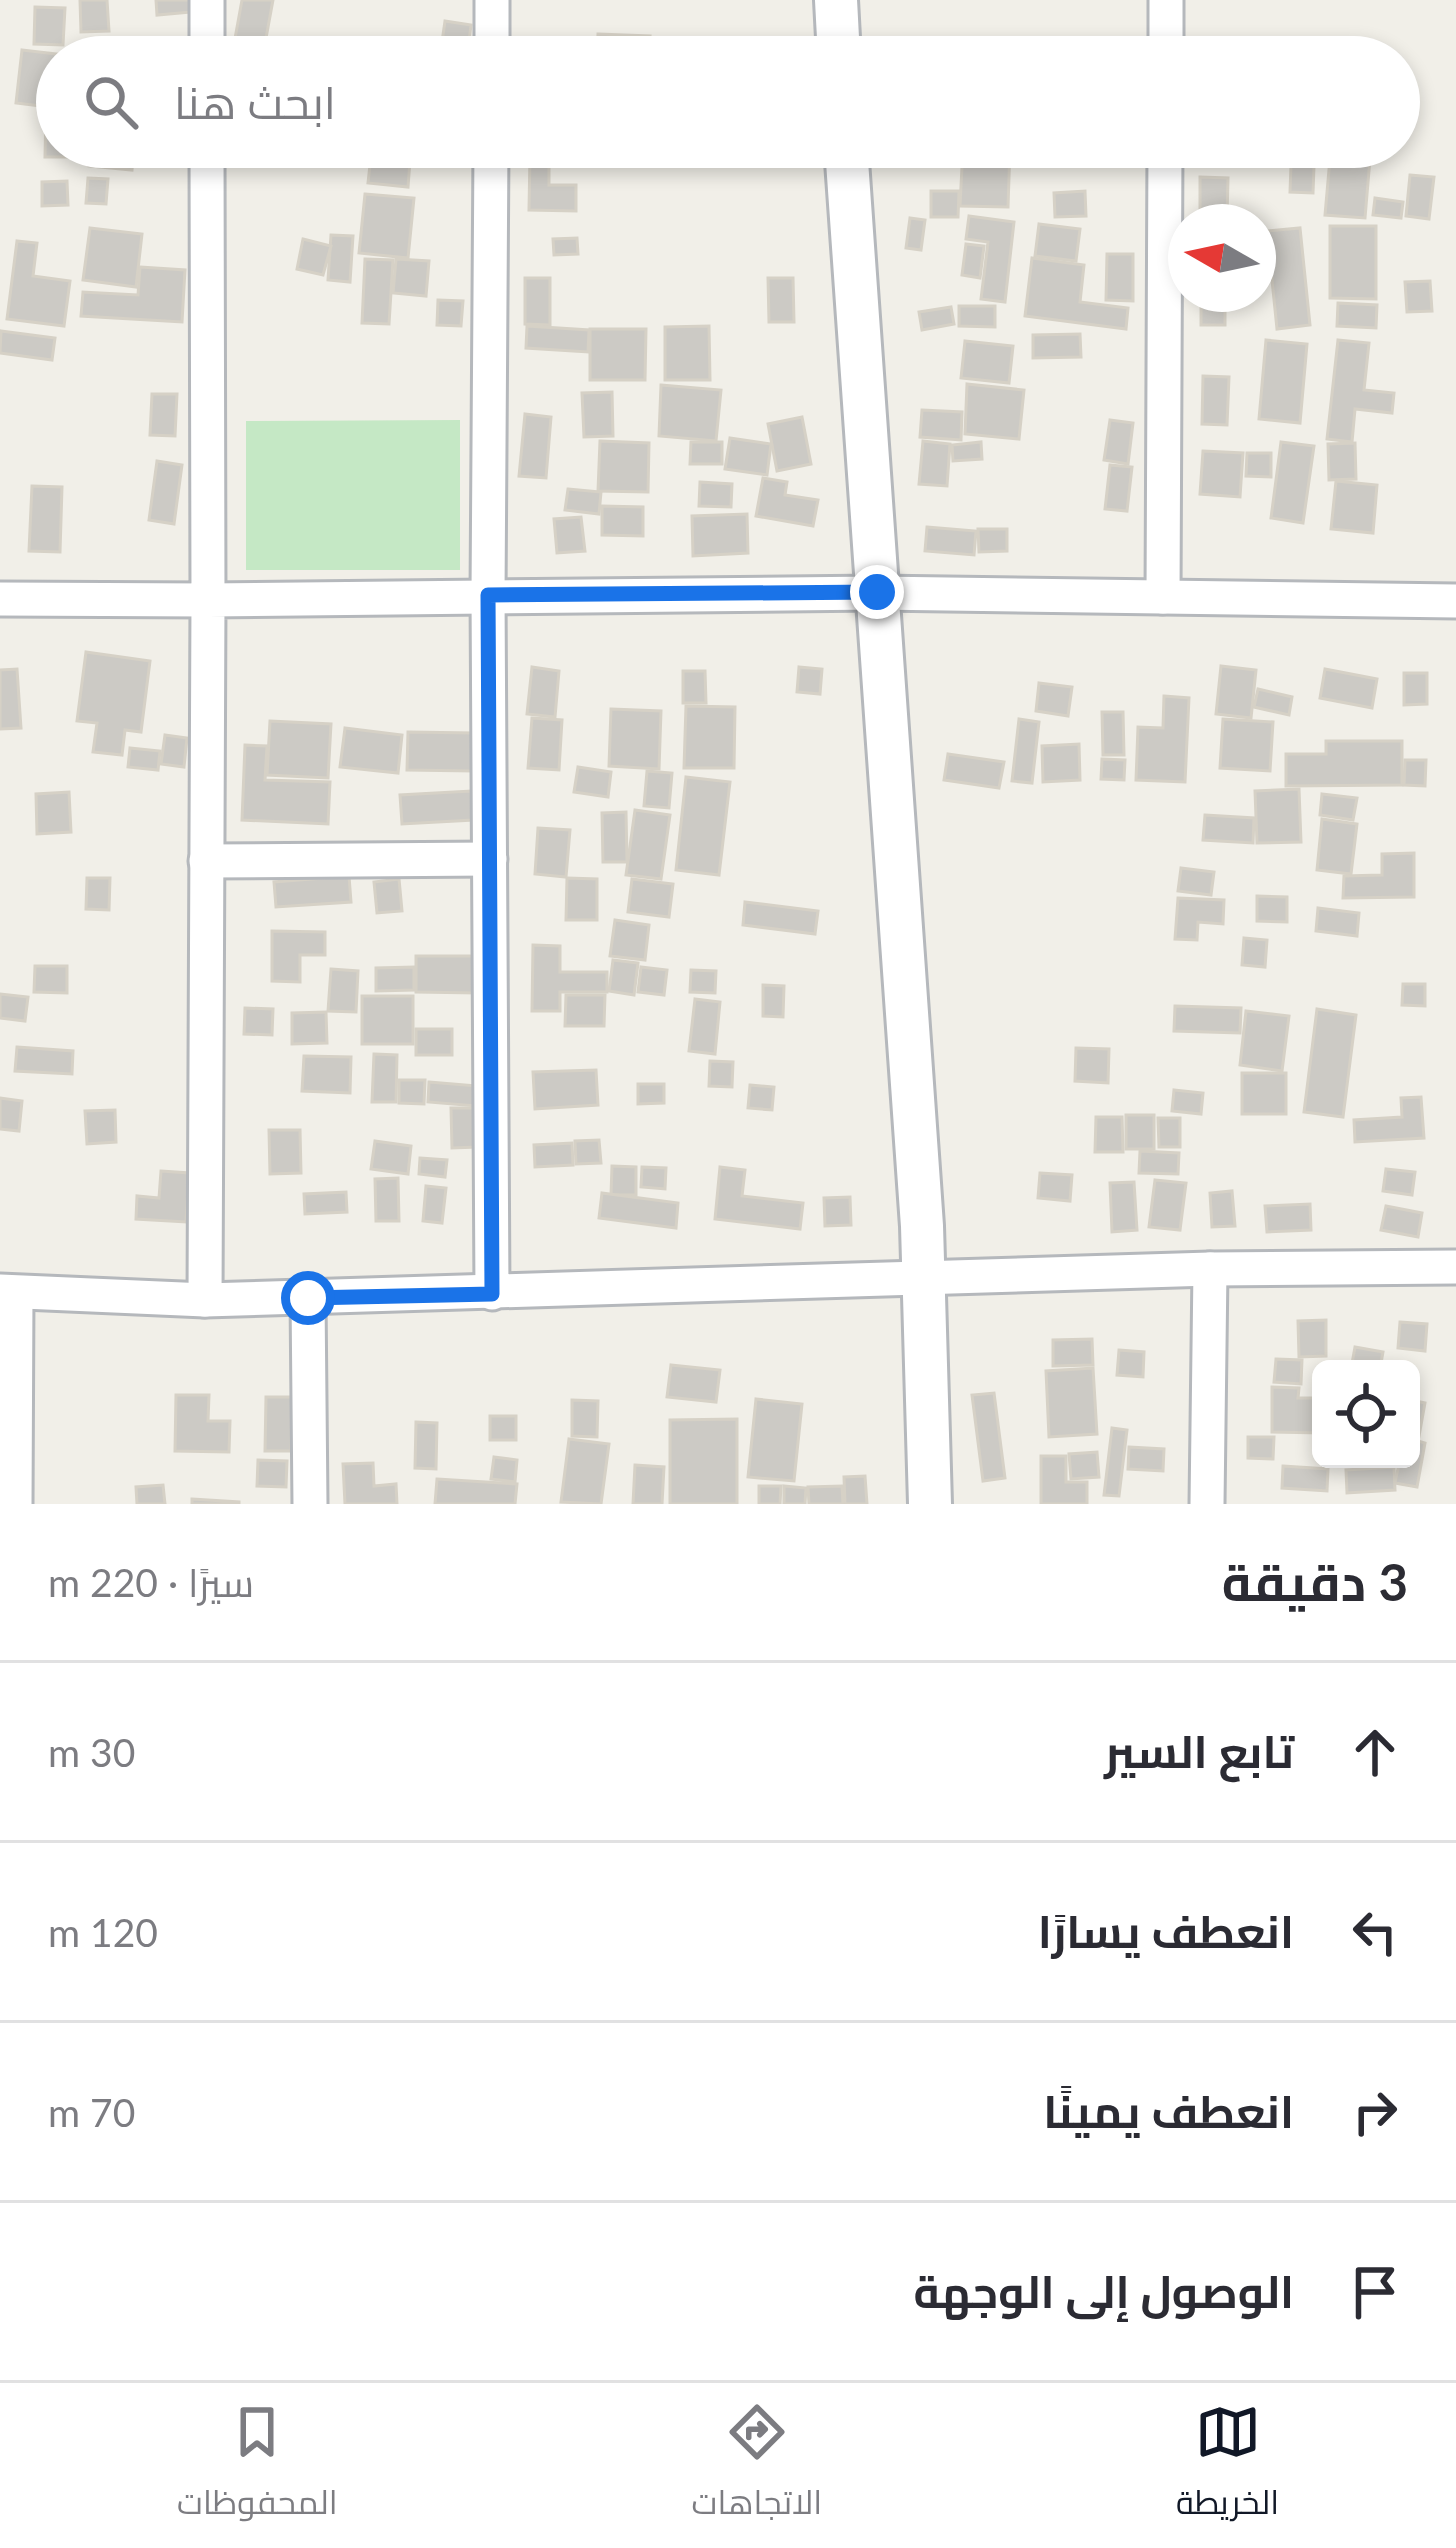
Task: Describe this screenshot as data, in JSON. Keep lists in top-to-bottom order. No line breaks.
{"north":"left","page":{"search":"ابحث هنا","heading":["3 دقيقة","سيرًا · 220 m"],"list":[["تابع السير","30 m"],["انعطف يسارًا","120 m"],["انعطف يمينًا","70 m"],"الوصول إلى الوجهة"],"nav":["الخريطة","الاتجاهات","المحفوظات"]}}
